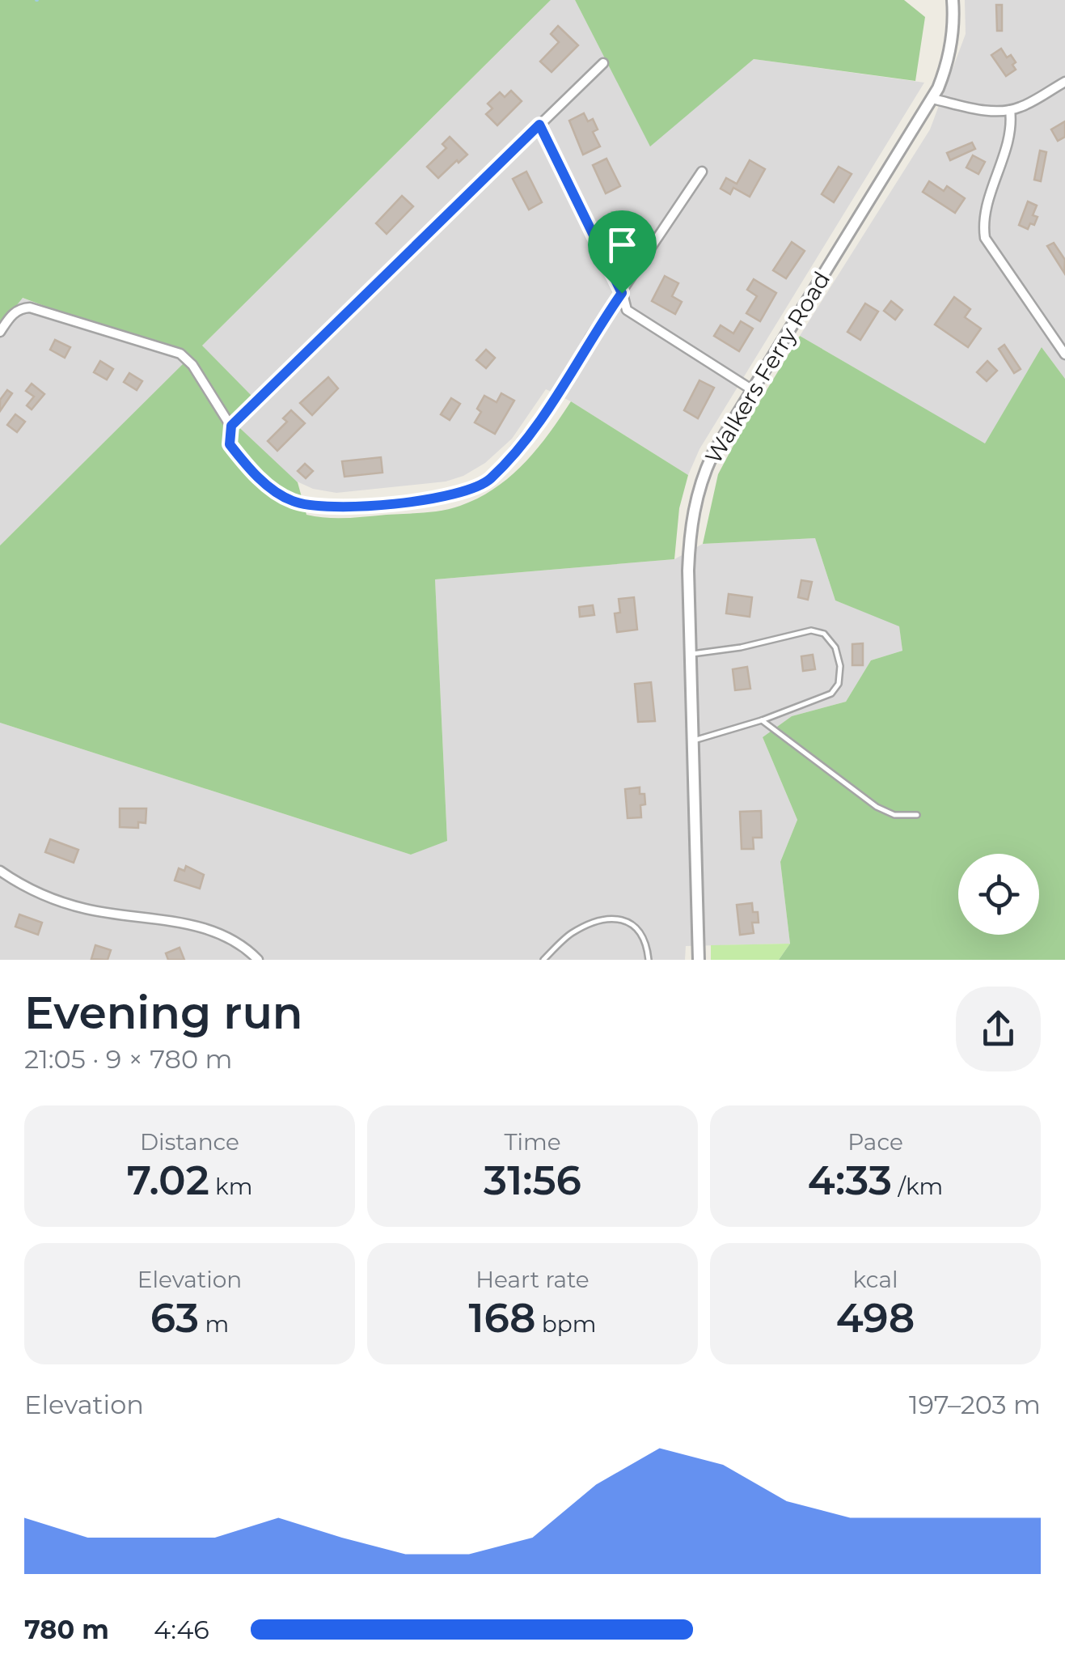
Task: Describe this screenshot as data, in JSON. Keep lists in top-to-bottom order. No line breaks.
{"streets":{"street":["Walkers Ferry Road"]},"page":{"heading":["Evening run","21:05 · 9 × 780 m"],"stats":[["Distance","7.02 km"],["Time","31:56"],["Pace","4:33 /km"],["Elevation","63 m"],["Heart rate","168 bpm"],["kcal","498"]],"chart":["Elevation","197–203 m"],"list":[{"name":"780 m","note":"4:46"}]}}
